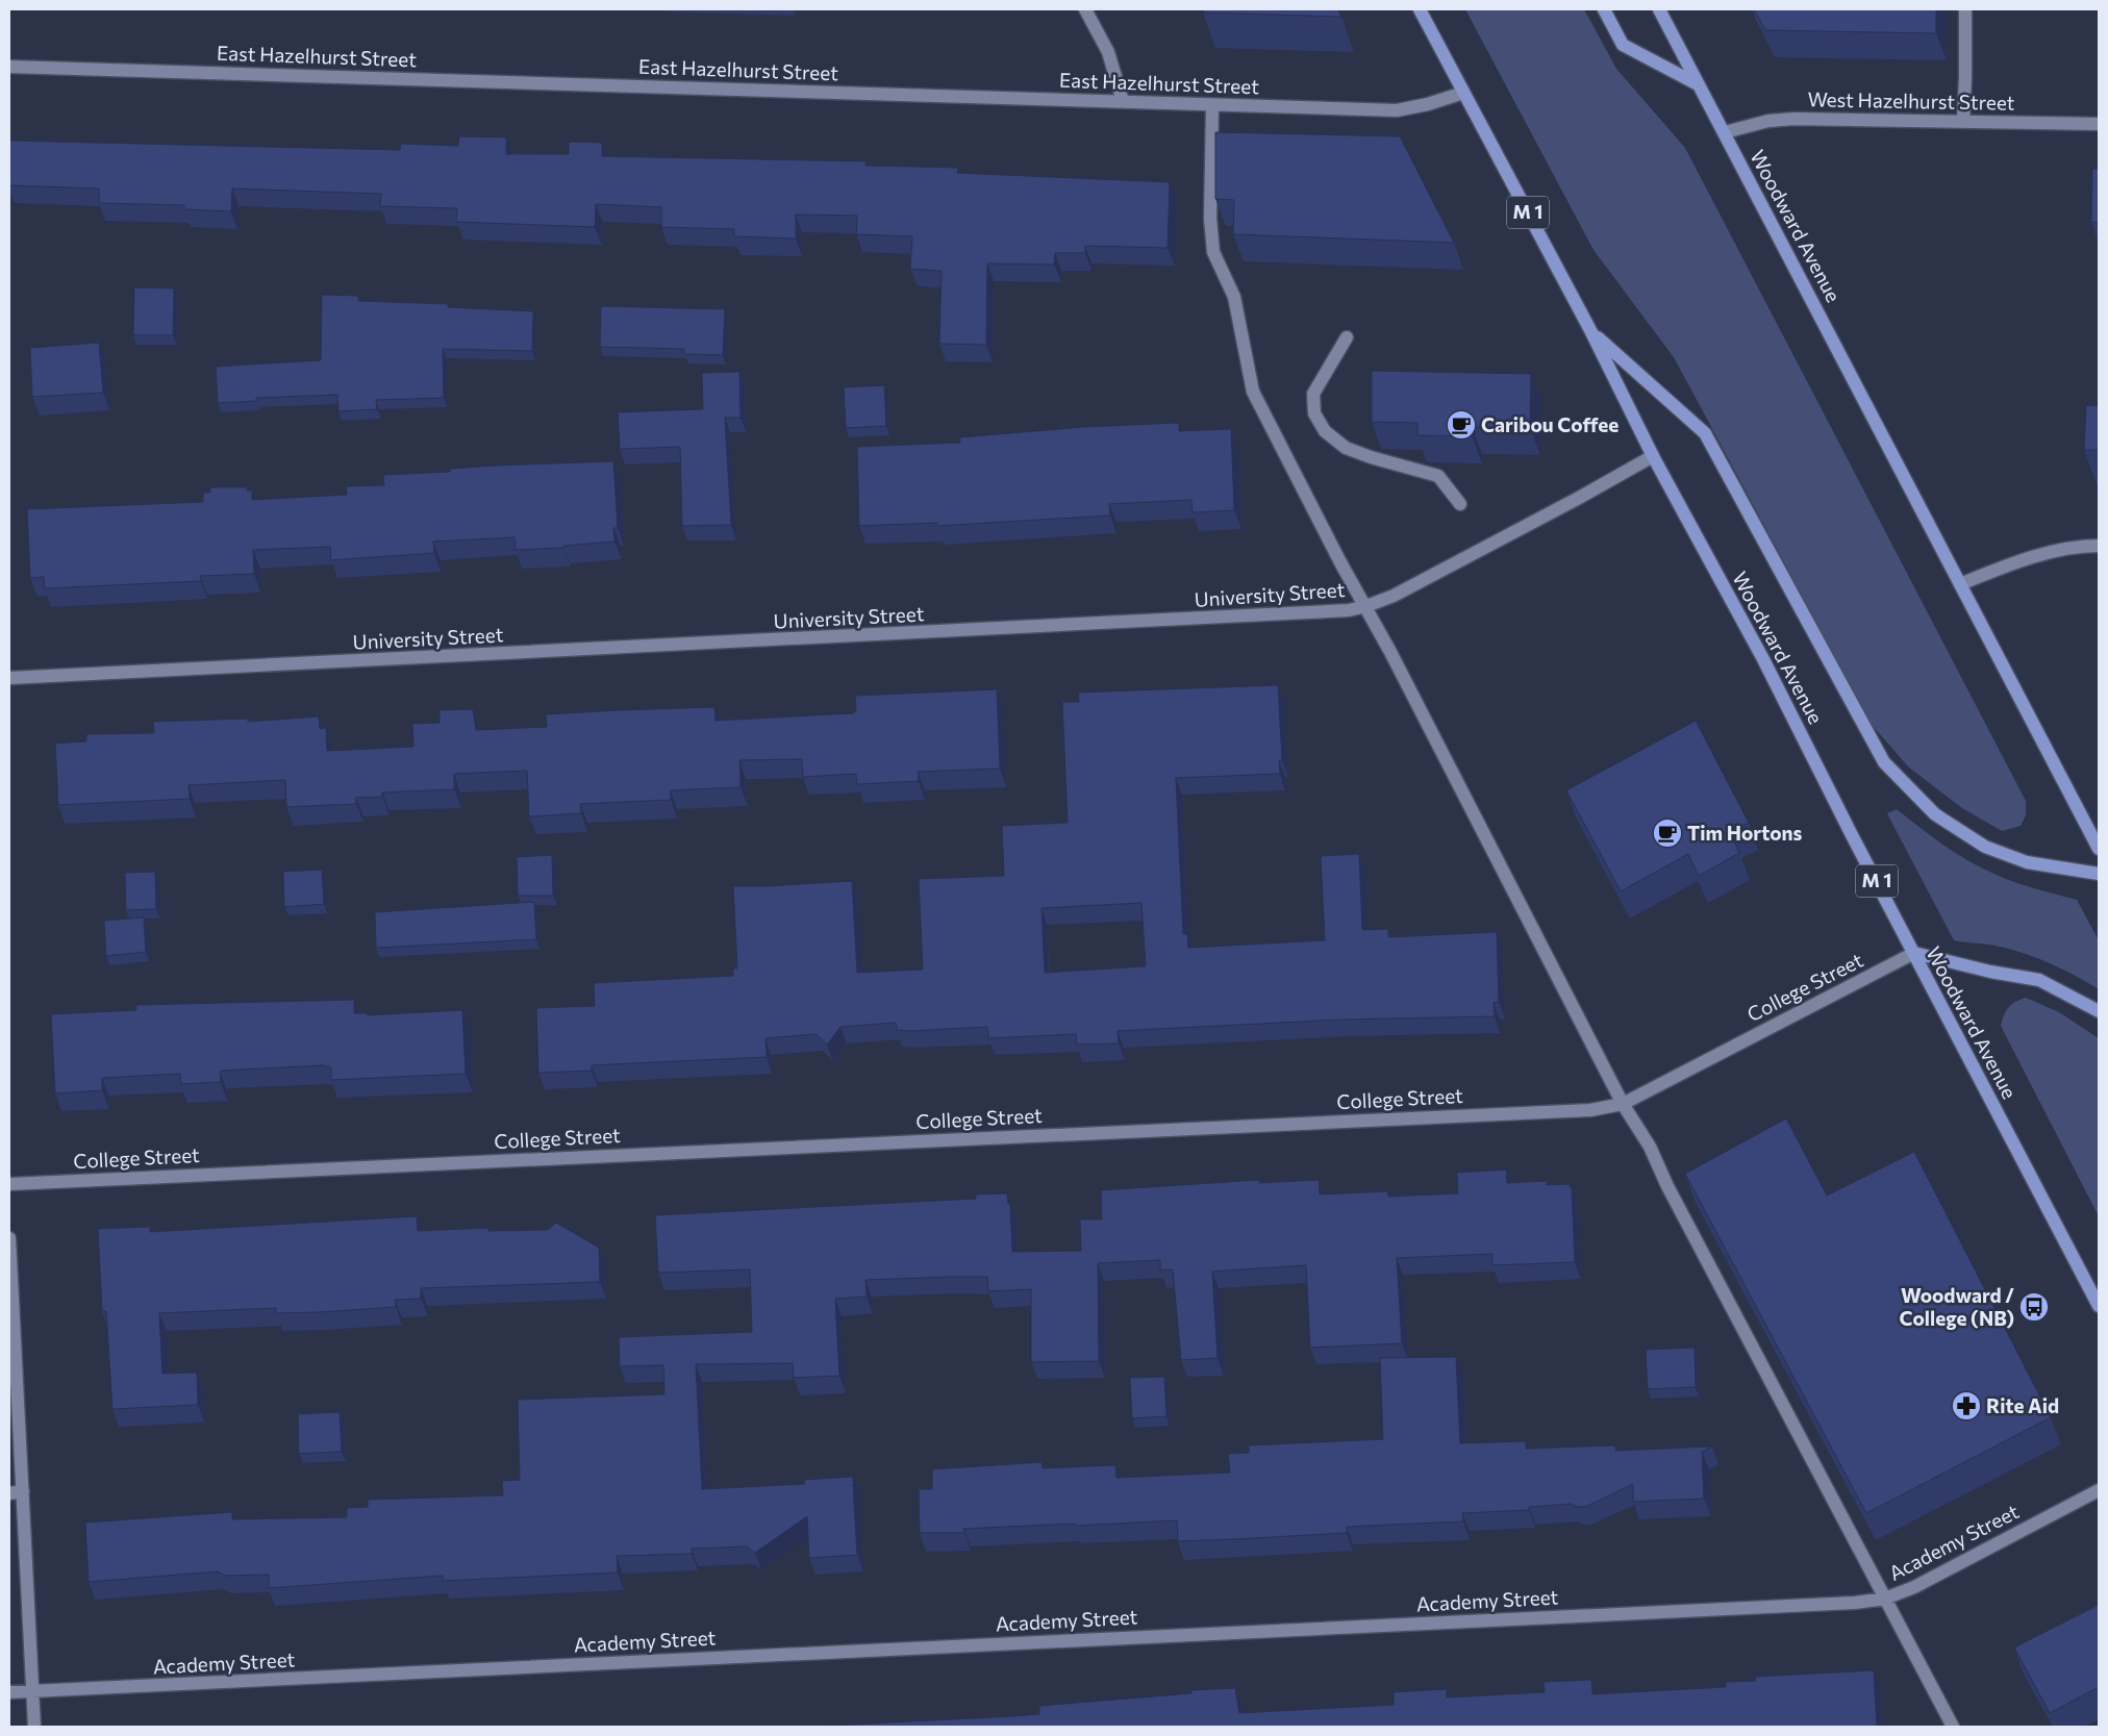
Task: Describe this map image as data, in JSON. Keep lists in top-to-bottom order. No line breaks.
{"streets":{"main road":["M 1","Woodward Avenue"],"street":["East Hazelhurst Street","West Hazelhurst Street","University Street","College Street","Academy Street"]},"crossings":[["East Hazelhurst Street","Woodward Avenue"],["West Hazelhurst Street","Woodward Avenue"],["Woodward Avenue","University Street"],["Woodward Avenue","College Street"]],"places":{"cafe":["Caribou Coffee","Tim Hortons"],"bus stop":["Woodward / College (NB)"],"pharmacy":["Rite Aid"]}}
